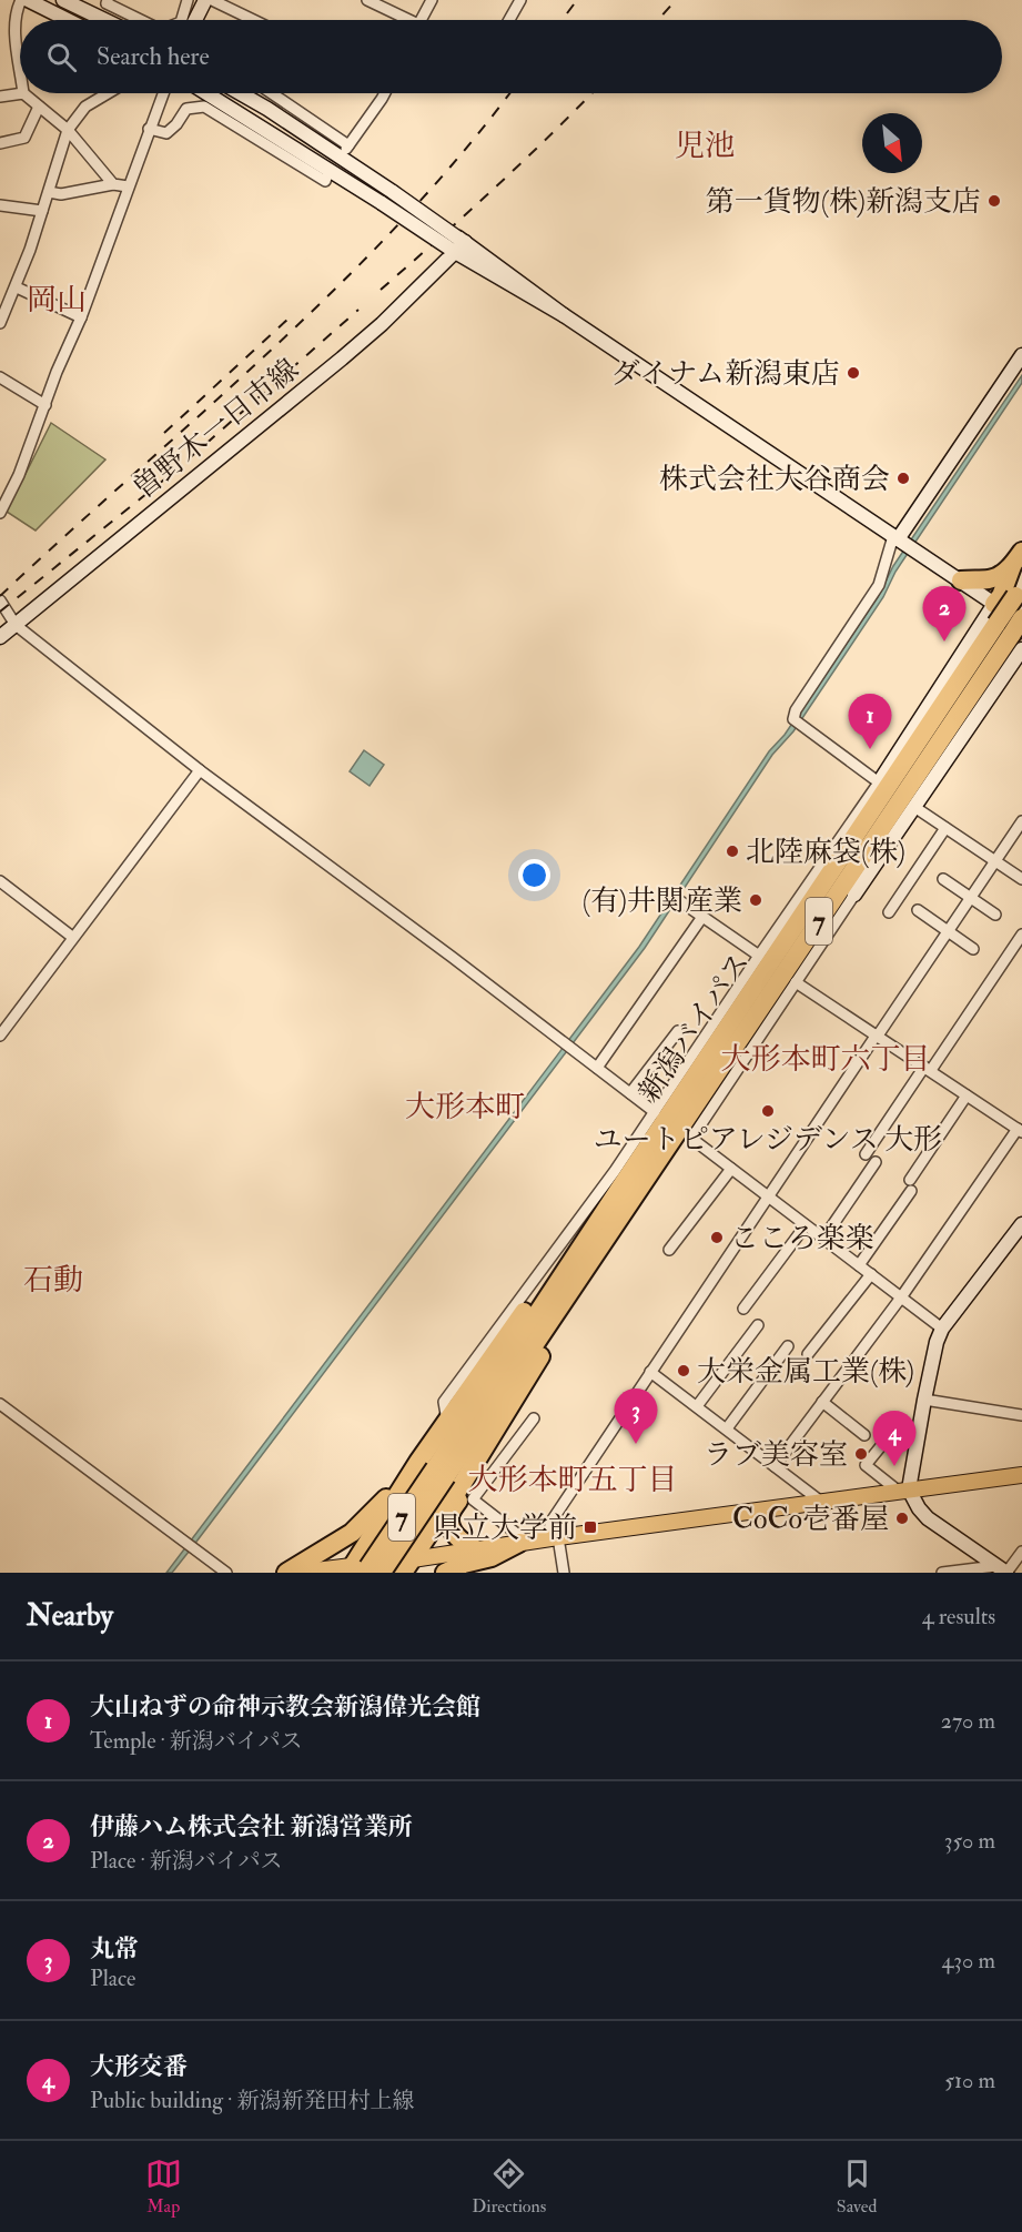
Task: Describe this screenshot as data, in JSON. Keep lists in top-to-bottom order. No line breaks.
{"streets":{"highway":["7","新潟バイパス"],"street":["曽野木一日市線"]},"districts":["児池","岡山","大形本町六丁目","大形本町","石動","大形本町五丁目"],"places":{"other":["第一貨物(株)新潟支店","ダイナム新潟東店","株式会社大谷商会","北陸麻袋(株)","(有)井関産業","ユートピアレジデンス 大形","こころ楽楽","大栄金属工業(株)","ラブ美容室","CoCo壱番屋"],"transit":["県立大学前"]},"north":"bottom right","page":{"search":"Search here","pins":["2","1","3","4"],"heading":["Nearby","4 results"],"list":[{"mark":"1","name":"大山ねずの命神示教会新潟偉光会館","note":"Temple · 新潟バイパス","value":"270 m"},{"mark":"2","name":"伊藤ハム株式会社 新潟営業所","note":"Place · 新潟バイパス","value":"350 m"},{"mark":"3","name":"丸常","note":"Place","value":"430 m"},{"mark":"4","name":"大形交番","note":"Public building · 新潟新発田村上線","value":"510 m"}],"nav":["Map","Directions","Saved"]}}
